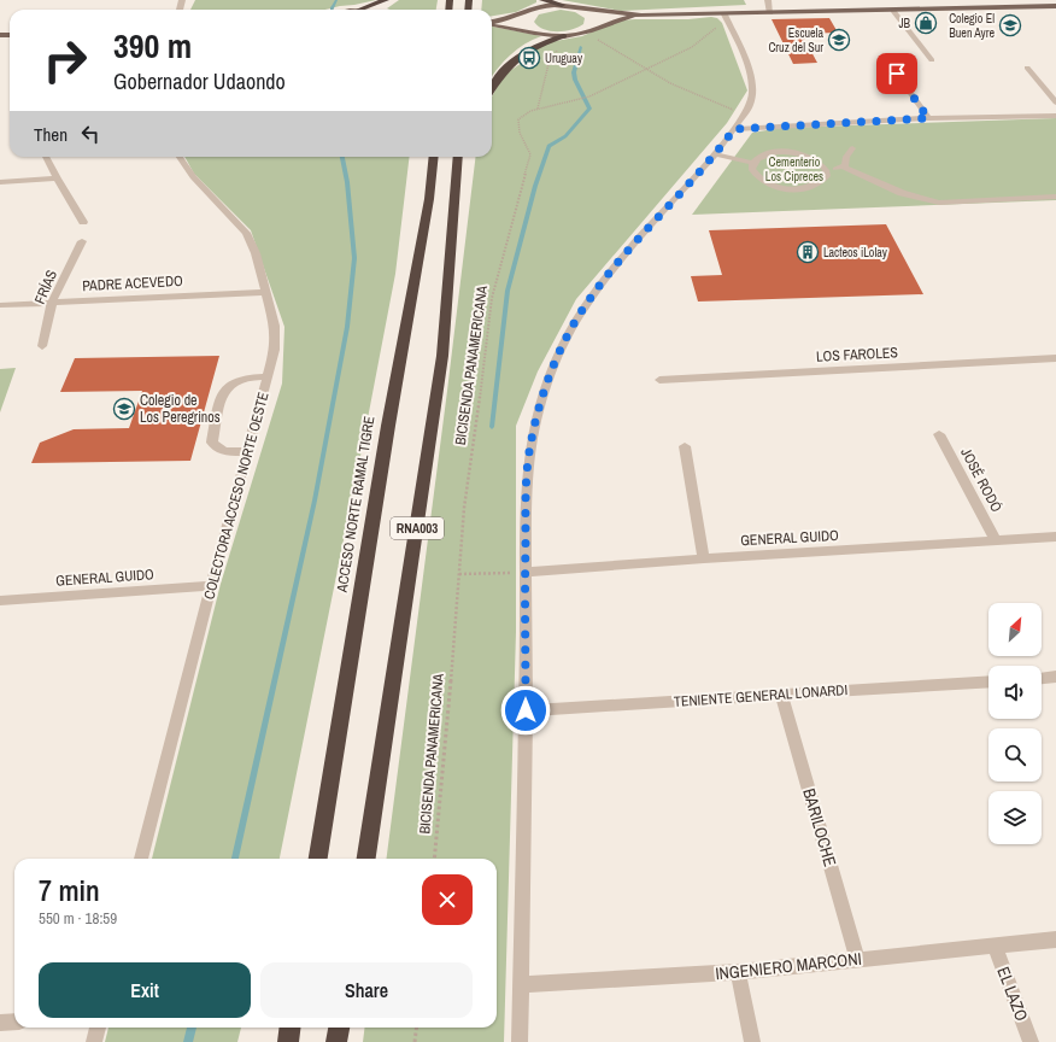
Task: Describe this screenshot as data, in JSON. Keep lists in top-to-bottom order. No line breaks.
{"streets":{"highway":["ACCESO NORTE RAMAL TIGRE","RNA003"],"street":["PADRE ACEVEDO","FRÍAS","LOS FAROLES","JOSÉ RODÓ","COLECTORA ACCESO NORTE OESTE","GENERAL GUIDO","TENIENTE GENERAL LONARDI","BARILOCHE","INGENIERO MARCONI","EL LAZO"],"path":["BICISENDA PANAMERICANA"]},"crossings":[["PADRE ACEVEDO","FRÍAS"],["PADRE ACEVEDO","COLECTORA ACCESO NORTE OESTE"],["JOSÉ RODÓ","GENERAL GUIDO"],["COLECTORA ACCESO NORTE OESTE","GENERAL GUIDO"],["TENIENTE GENERAL LONARDI","BARILOCHE"],["BARILOCHE","INGENIERO MARCONI"],["INGENIERO MARCONI","EL LAZO"]],"parks":["Cementerio Los Cipreces"],"places":{"shop":["JB"],"school or university":["Colegio El Buen Ayre","Escuela Cruz del Sur","Colegio de Los Peregrinos"],"bus stop":["Uruguay"],"building":["Lacteos iLolay"]},"north":"top right","page":{"turn":["390 m","Gobernador Udaondo"],"then":"Then","heading":["7 min","550 m · 18:59"],"buttons":["Exit","Share"]}}
